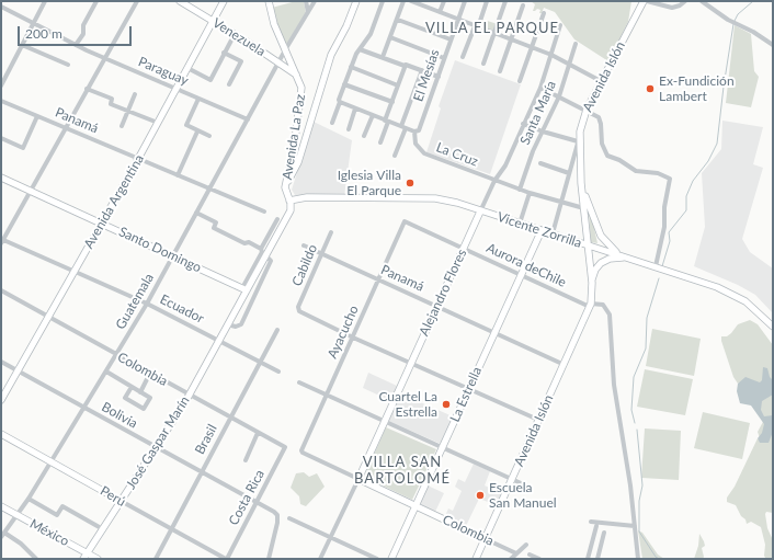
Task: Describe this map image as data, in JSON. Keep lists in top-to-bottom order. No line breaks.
{"streets":{"main road":["Venezuela","Avenida Islón","Avenida La Paz","Avenida Argentina","Vicente Zorrilla","Santo Domingo","Alejandro Flores","Colombia","La Estrella","José Gaspar Marín","Perú","México"],"street":["Paraguay","El Mesías","Santa María","Panamá","La Cruz","Cabildo","Aurora deChile","Guatemala","Ecuador","Ayacucho","Bolivia","Brasil","Costa Rica"]},"crossings":[["Venezuela","Avenida La Paz"],["Venezuela","Avenida Argentina"],["Venezuela","Guatemala"],["Paraguay","Avenida Argentina"],["Paraguay","Guatemala"],["El Mesías","La Cruz"],["Avenida Islón","Panamá"],["Avenida Islón","La Cruz"],["Avenida Islón","Vicente Zorrilla"],["Avenida Islón","Aurora deChile"],["Avenida Islón","Colombia"],["Santa María","La Cruz"],["Panamá","Avenida Argentina"],["Panamá","Cabildo"],["Panamá","Alejandro Flores"],["Panamá","Guatemala"],["Panamá","Ayacucho"],["Panamá","La Estrella"],["Avenida La Paz","Vicente Zorrilla"],["Avenida La Paz","Guatemala"],["Avenida La Paz","José Gaspar Marín"],["La Cruz","Alejandro Flores"],["Avenida Argentina","Santo Domingo"],["Avenida Argentina","Ecuador"],["Avenida Argentina","Colombia"],["Avenida Argentina","Bolivia"],["Vicente Zorrilla","Alejandro Flores"],["Vicente Zorrilla","La Estrella"],["Vicente Zorrilla","José Gaspar Marín"],["Santo Domingo","Guatemala"],["Santo Domingo","José Gaspar Marín"],["Cabildo","Ayacucho"],["Aurora deChile","Alejandro Flores"],["Aurora deChile","Ayacucho"],["Aurora deChile","La Estrella"],["Alejandro Flores","Colombia"],["Guatemala","Ecuador"],["Guatemala","Colombia"],["Guatemala","Bolivia"],["Guatemala","Perú"],["Guatemala","México"],["Ecuador","Brasil"],["Ecuador","José Gaspar Marín"],["Ayacucho","Colombia"],["Colombia","La Estrella"],["Colombia","Brasil"],["Colombia","José Gaspar Marín"],["Colombia","Costa Rica"],["Bolivia","Brasil"],["Bolivia","José Gaspar Marín"],["Bolivia","Costa Rica"],["Brasil","Perú"],["José Gaspar Marín","Perú"],["José Gaspar Marín","México"],["Perú","Costa Rica"]],"districts":["VILLA EL PARQUE","VILLA SAN BARTOLOMÉ"],"places":["Ex-Fundición Lambert","Iglesia Villa El Parque","Cuartel La Estrella","Escuela San Manuel"],"scale_bar":"200 m"}
